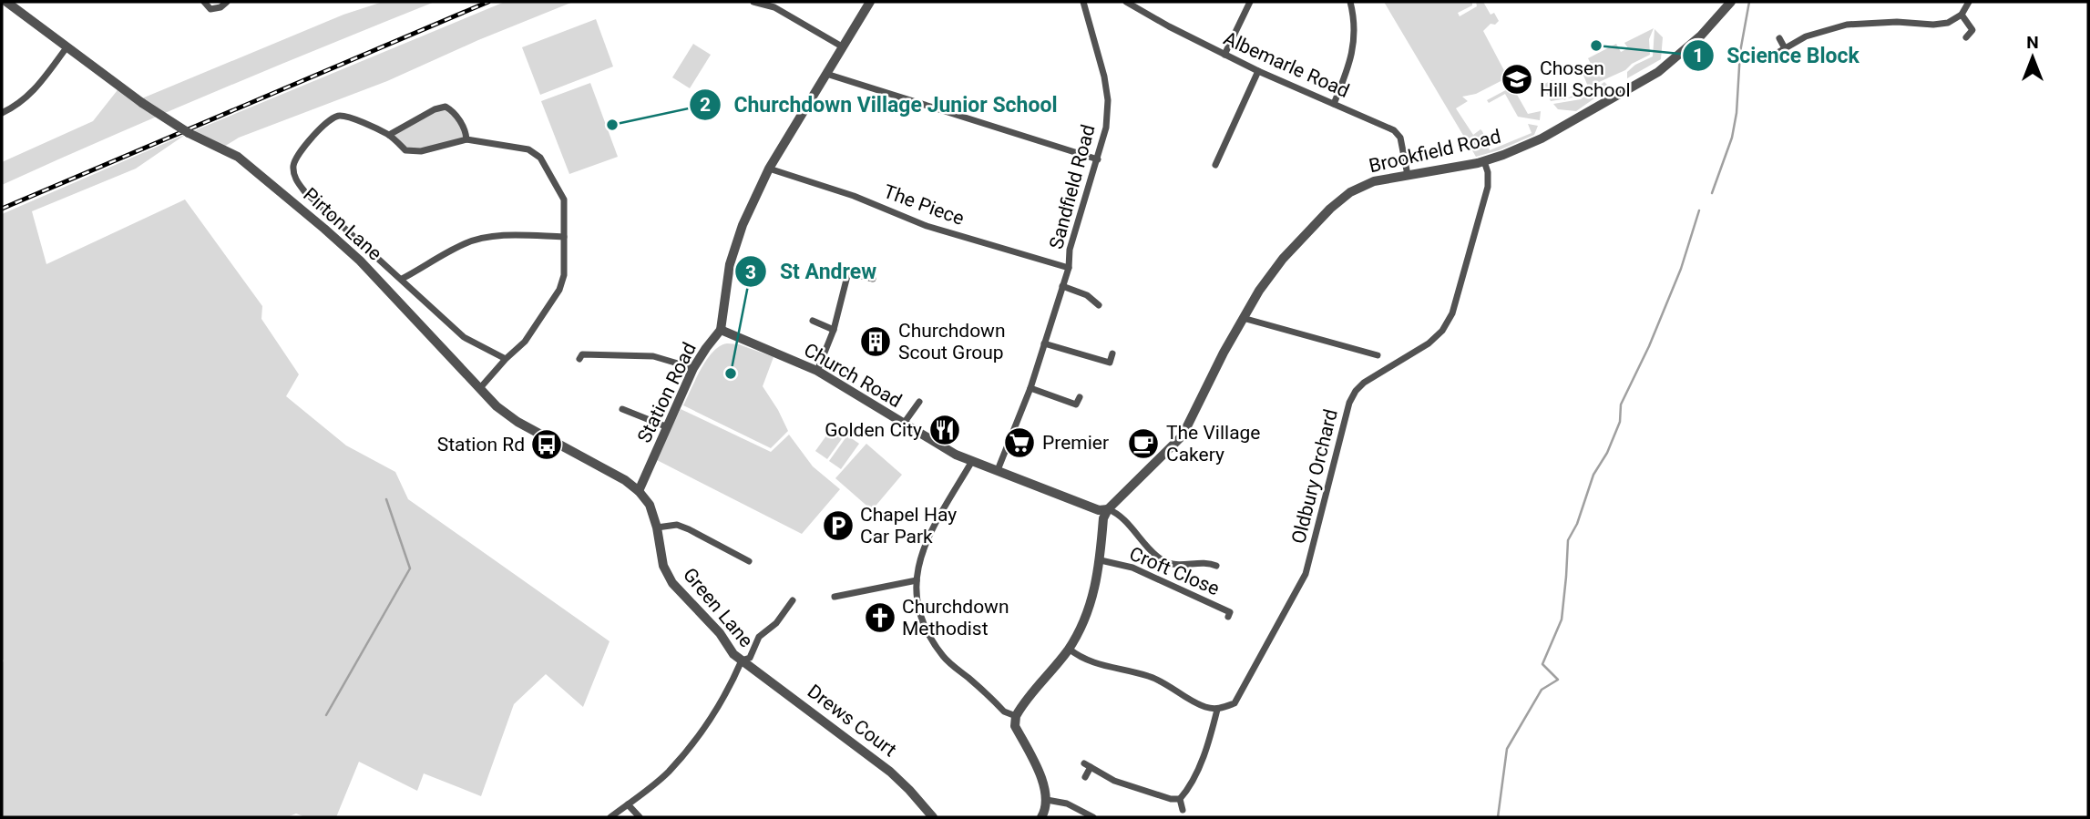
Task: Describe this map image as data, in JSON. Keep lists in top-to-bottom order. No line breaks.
{"streets":{"street":["Albemarle Road","Brookfield Road","Sandfield Road","The Piece","Pirton Lane","Church Road","Station Road","Oldbury Orchard","Croft Close","Green Lane","Drews Court"]},"crossings":[["Albemarle Road","Brookfield Road"],["Brookfield Road","Church Road"],["Brookfield Road","Oldbury Orchard"],["Sandfield Road","The Piece"],["Sandfield Road","Church Road"],["The Piece","Station Road"],["Pirton Lane","Station Road"],["Pirton Lane","Green Lane"],["Church Road","Station Road"],["Station Road","Green Lane"],["Green Lane","Drews Court"]],"places":{"other":["Science Block","Churchdown Village Junior School","St Andrew"],"school or university":["Chosen Hill School"],"building":["Churchdown Scout Group"],"restaurant":["Golden City"],"supermarket":["Premier"],"cafe":["The Village Cakery"],"bus stop":["Station Rd"],"parking":["Chapel Hay Car Park"],"church":["Churchdown Methodist"]},"north":"top"}
